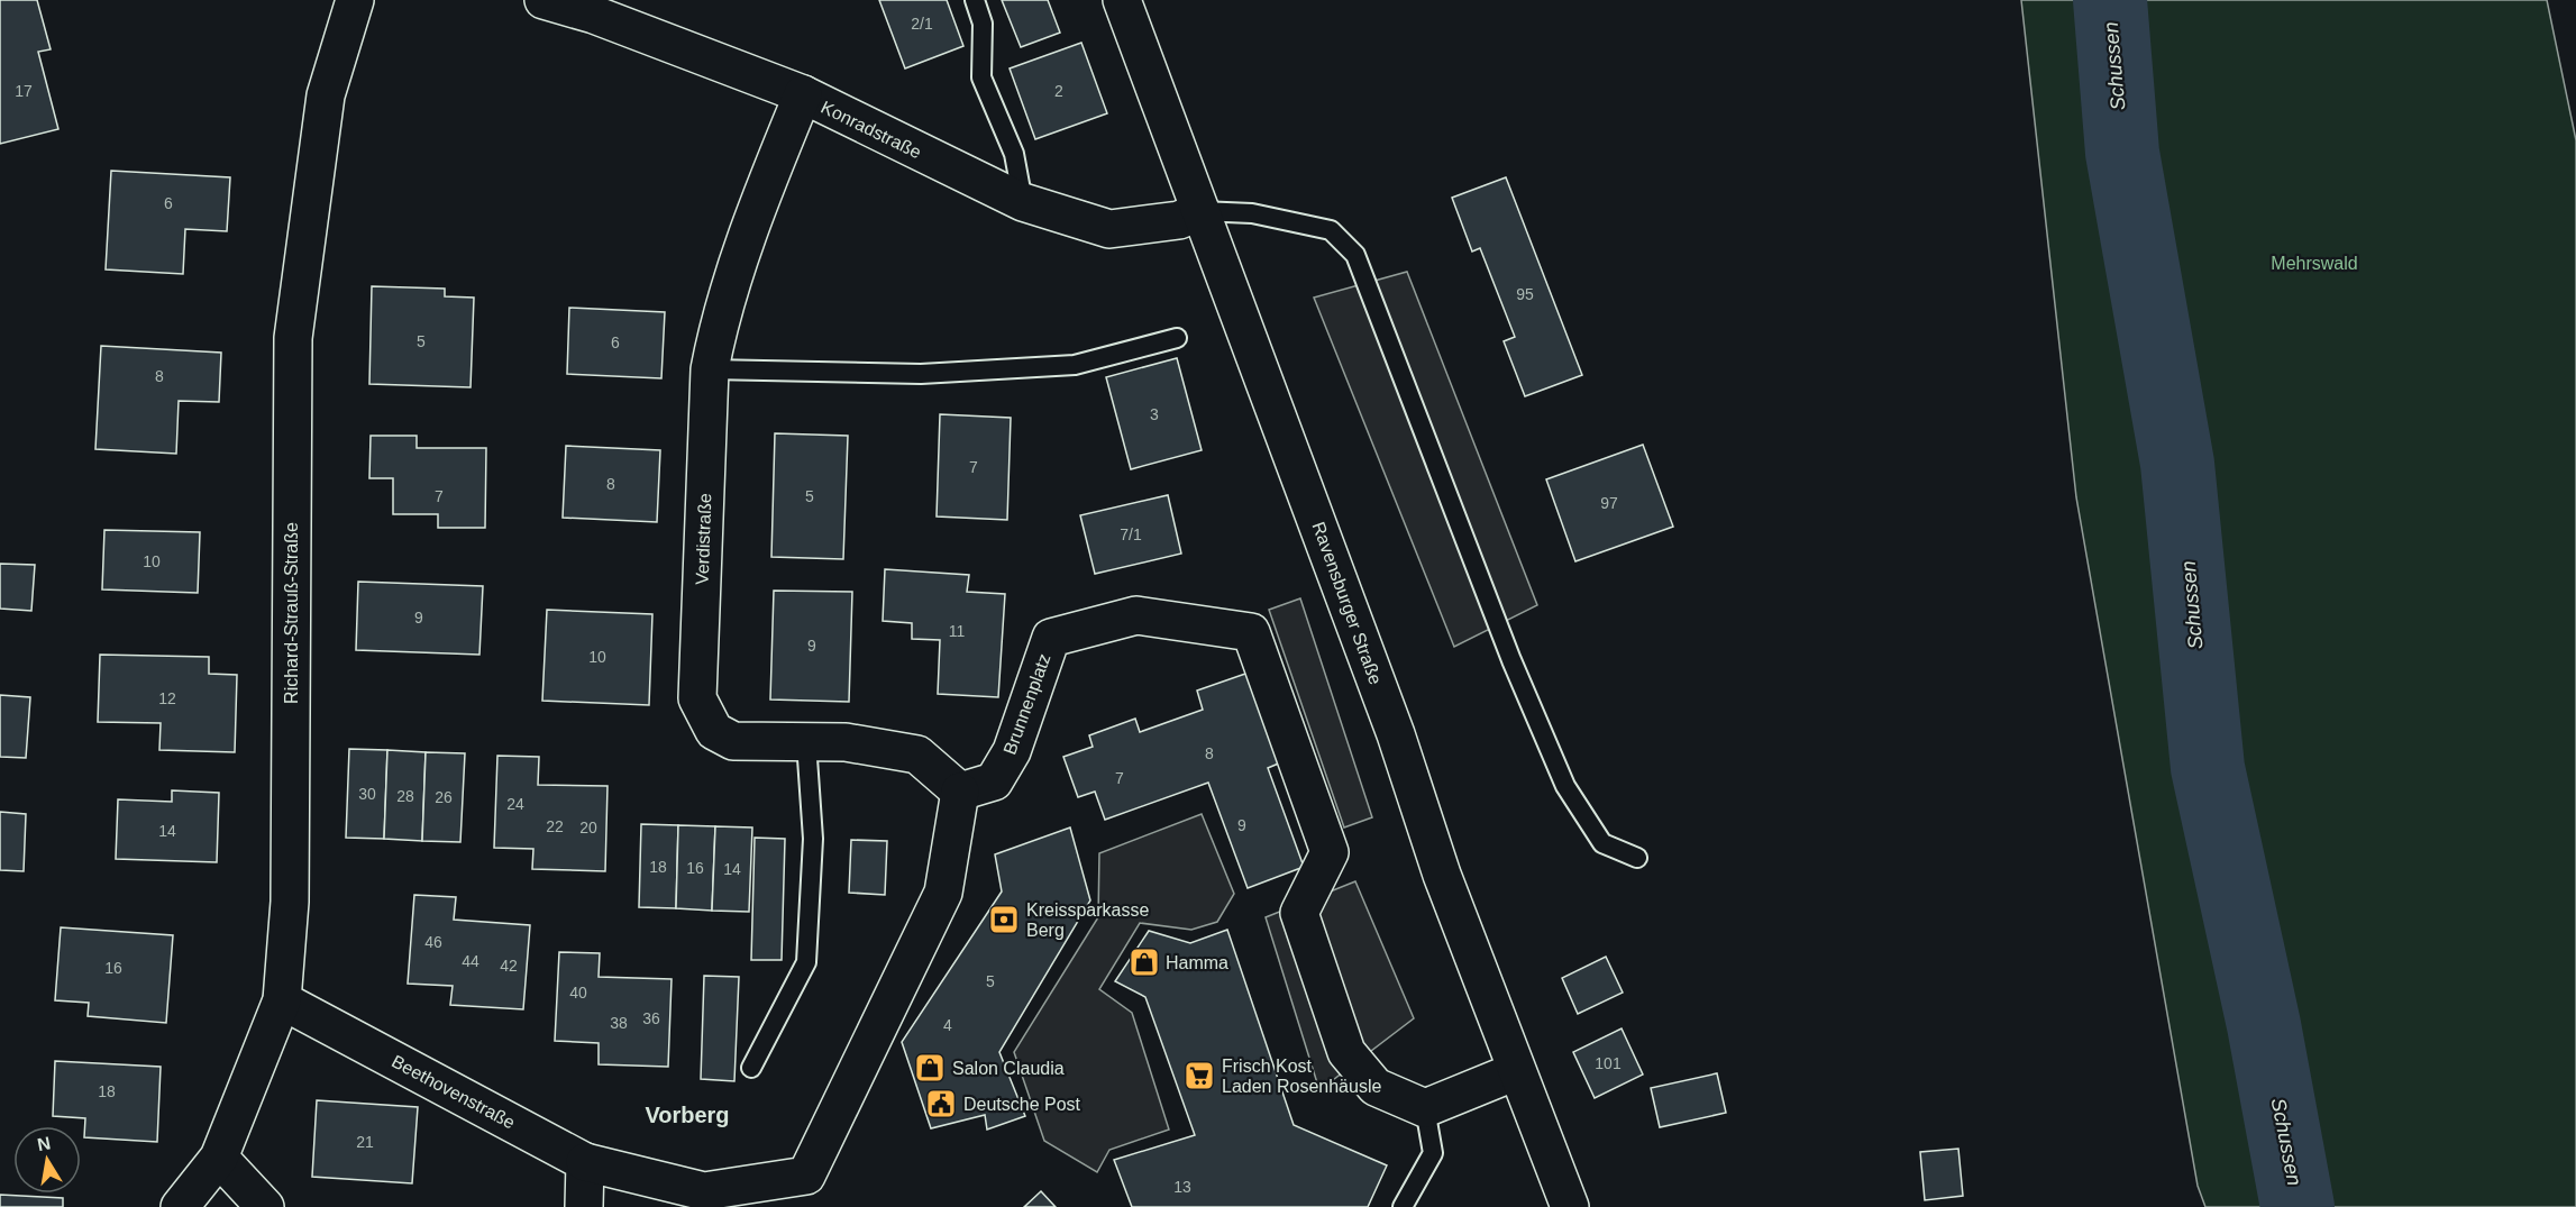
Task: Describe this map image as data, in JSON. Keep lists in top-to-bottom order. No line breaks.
{"streets":{"street":["Konradstraße","Verdistraße","Ravensburger Straße","Richard-Strauß-Straße","Brunnenplatz","Beethovenstraße"]},"crossings":[["Konradstraße","Verdistraße"],["Konradstraße","Ravensburger Straße"],["Verdistraße","Brunnenplatz"],["Richard-Strauß-Straße","Beethovenstraße"]],"districts":["Vorberg"],"water":["Schussen"],"parks":["Mehrswald"],"places":{"bank":["Kreissparkasse Berg"],"shop":["Hamma","Salon Claudia"],"supermarket":["Frisch Kost Laden Rosenhäusle"],"public building":["Deutsche Post"]},"house_numbers":["2/1","17","2","6","95","5","6","8","3","7","8","7","5","97","7/1","10","9","11","9","10","12","8","7","30","28","26","24","9","22","20","14","18","16","14","46","44","42","16","5","40","36","38","4","101","18","21","13"],"north":"top"}
